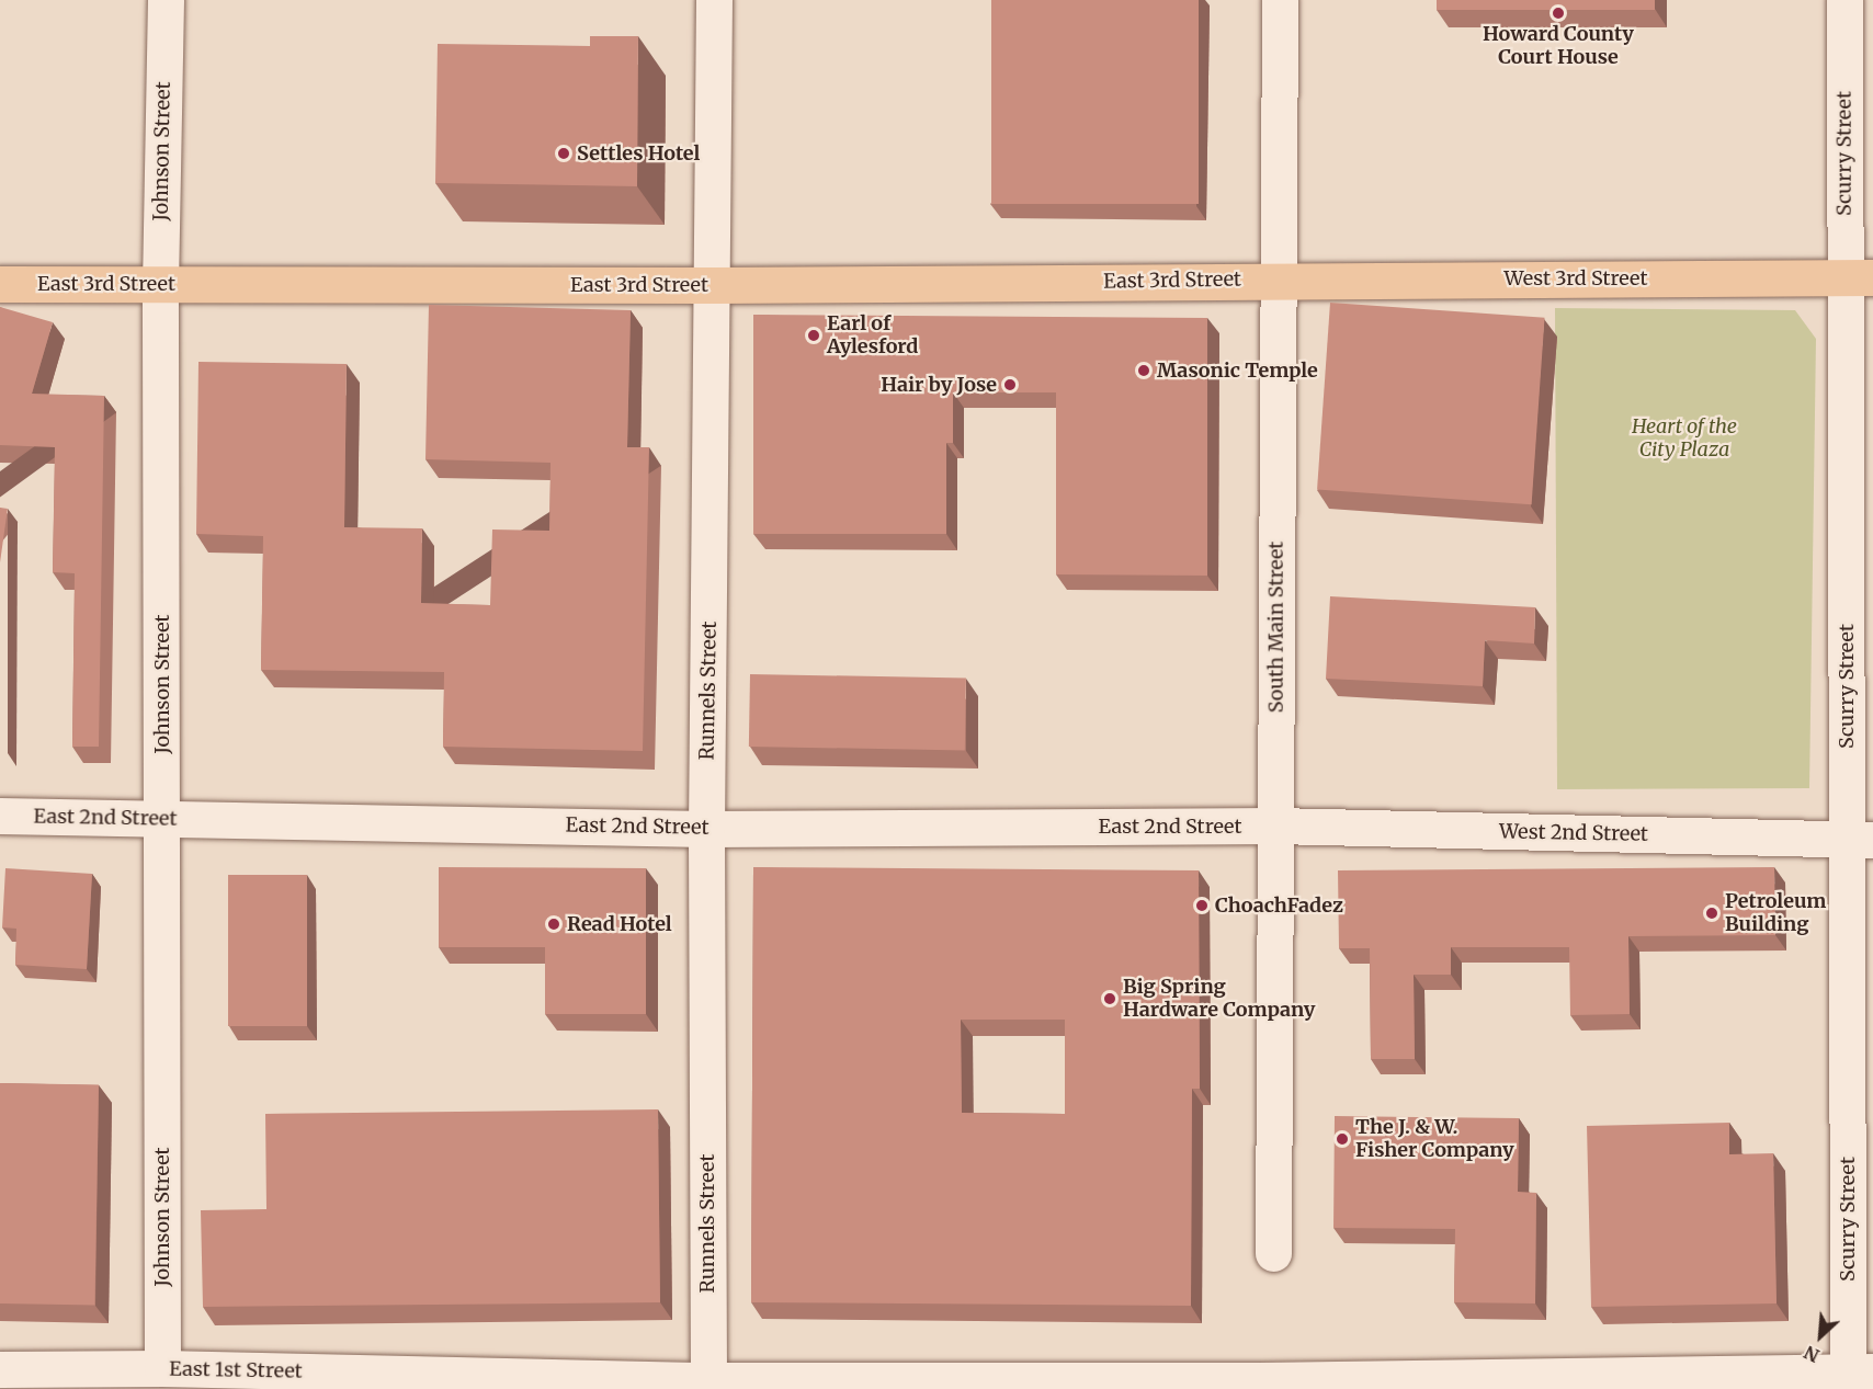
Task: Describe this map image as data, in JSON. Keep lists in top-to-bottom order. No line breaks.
{"streets":{"main road":["West 3rd Street","East 3rd Street"],"street":["Johnson Street","Scurry Street","South Main Street","Runnels Street","East 2nd Street","West 2nd Street","East 1st Street"]},"crossings":[["Johnson Street","East 3rd Street"],["Johnson Street","East 2nd Street"],["Johnson Street","East 1st Street"],["Scurry Street","West 3rd Street"],["Scurry Street","West 2nd Street"],["Scurry Street","East 1st Street"],["West 3rd Street","East 3rd Street"],["West 3rd Street","South Main Street"],["East 3rd Street","South Main Street"],["East 3rd Street","Runnels Street"],["South Main Street","East 2nd Street"],["South Main Street","West 2nd Street"],["Runnels Street","East 2nd Street"],["Runnels Street","East 1st Street"],["East 2nd Street","West 2nd Street"]],"parks":["Heart of the City Plaza"],"places":["Howard County Court House","Settles Hotel","Earl of Aylesford","Masonic Temple","Hair by Jose","ChoachFadez","Petroleum Building","Read Hotel","Big Spring Hardware Company","The J. & W. Fisher Company"],"north":"bottom left"}
